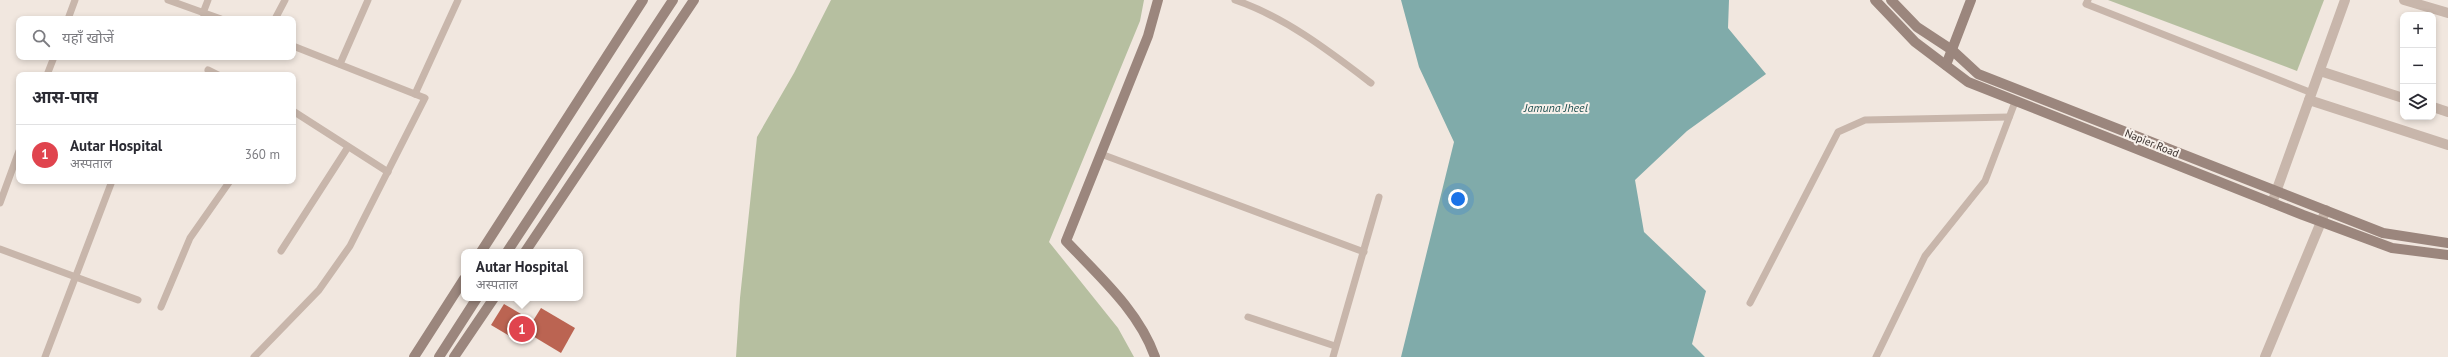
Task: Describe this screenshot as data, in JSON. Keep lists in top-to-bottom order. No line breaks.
{"streets":{"main road":["Napier Road"]},"water":["Jamuna Jheel"],"page":{"map_buttons":["+","−"],"search":"यहाँ खोजें","heading":"आस-पास","list":[{"mark":"1","name":"Autar Hospital","note":"अस्पताल","value":"360 m"}],"popup":["Autar Hospital","अस्पताल"],"pins":"1"}}
